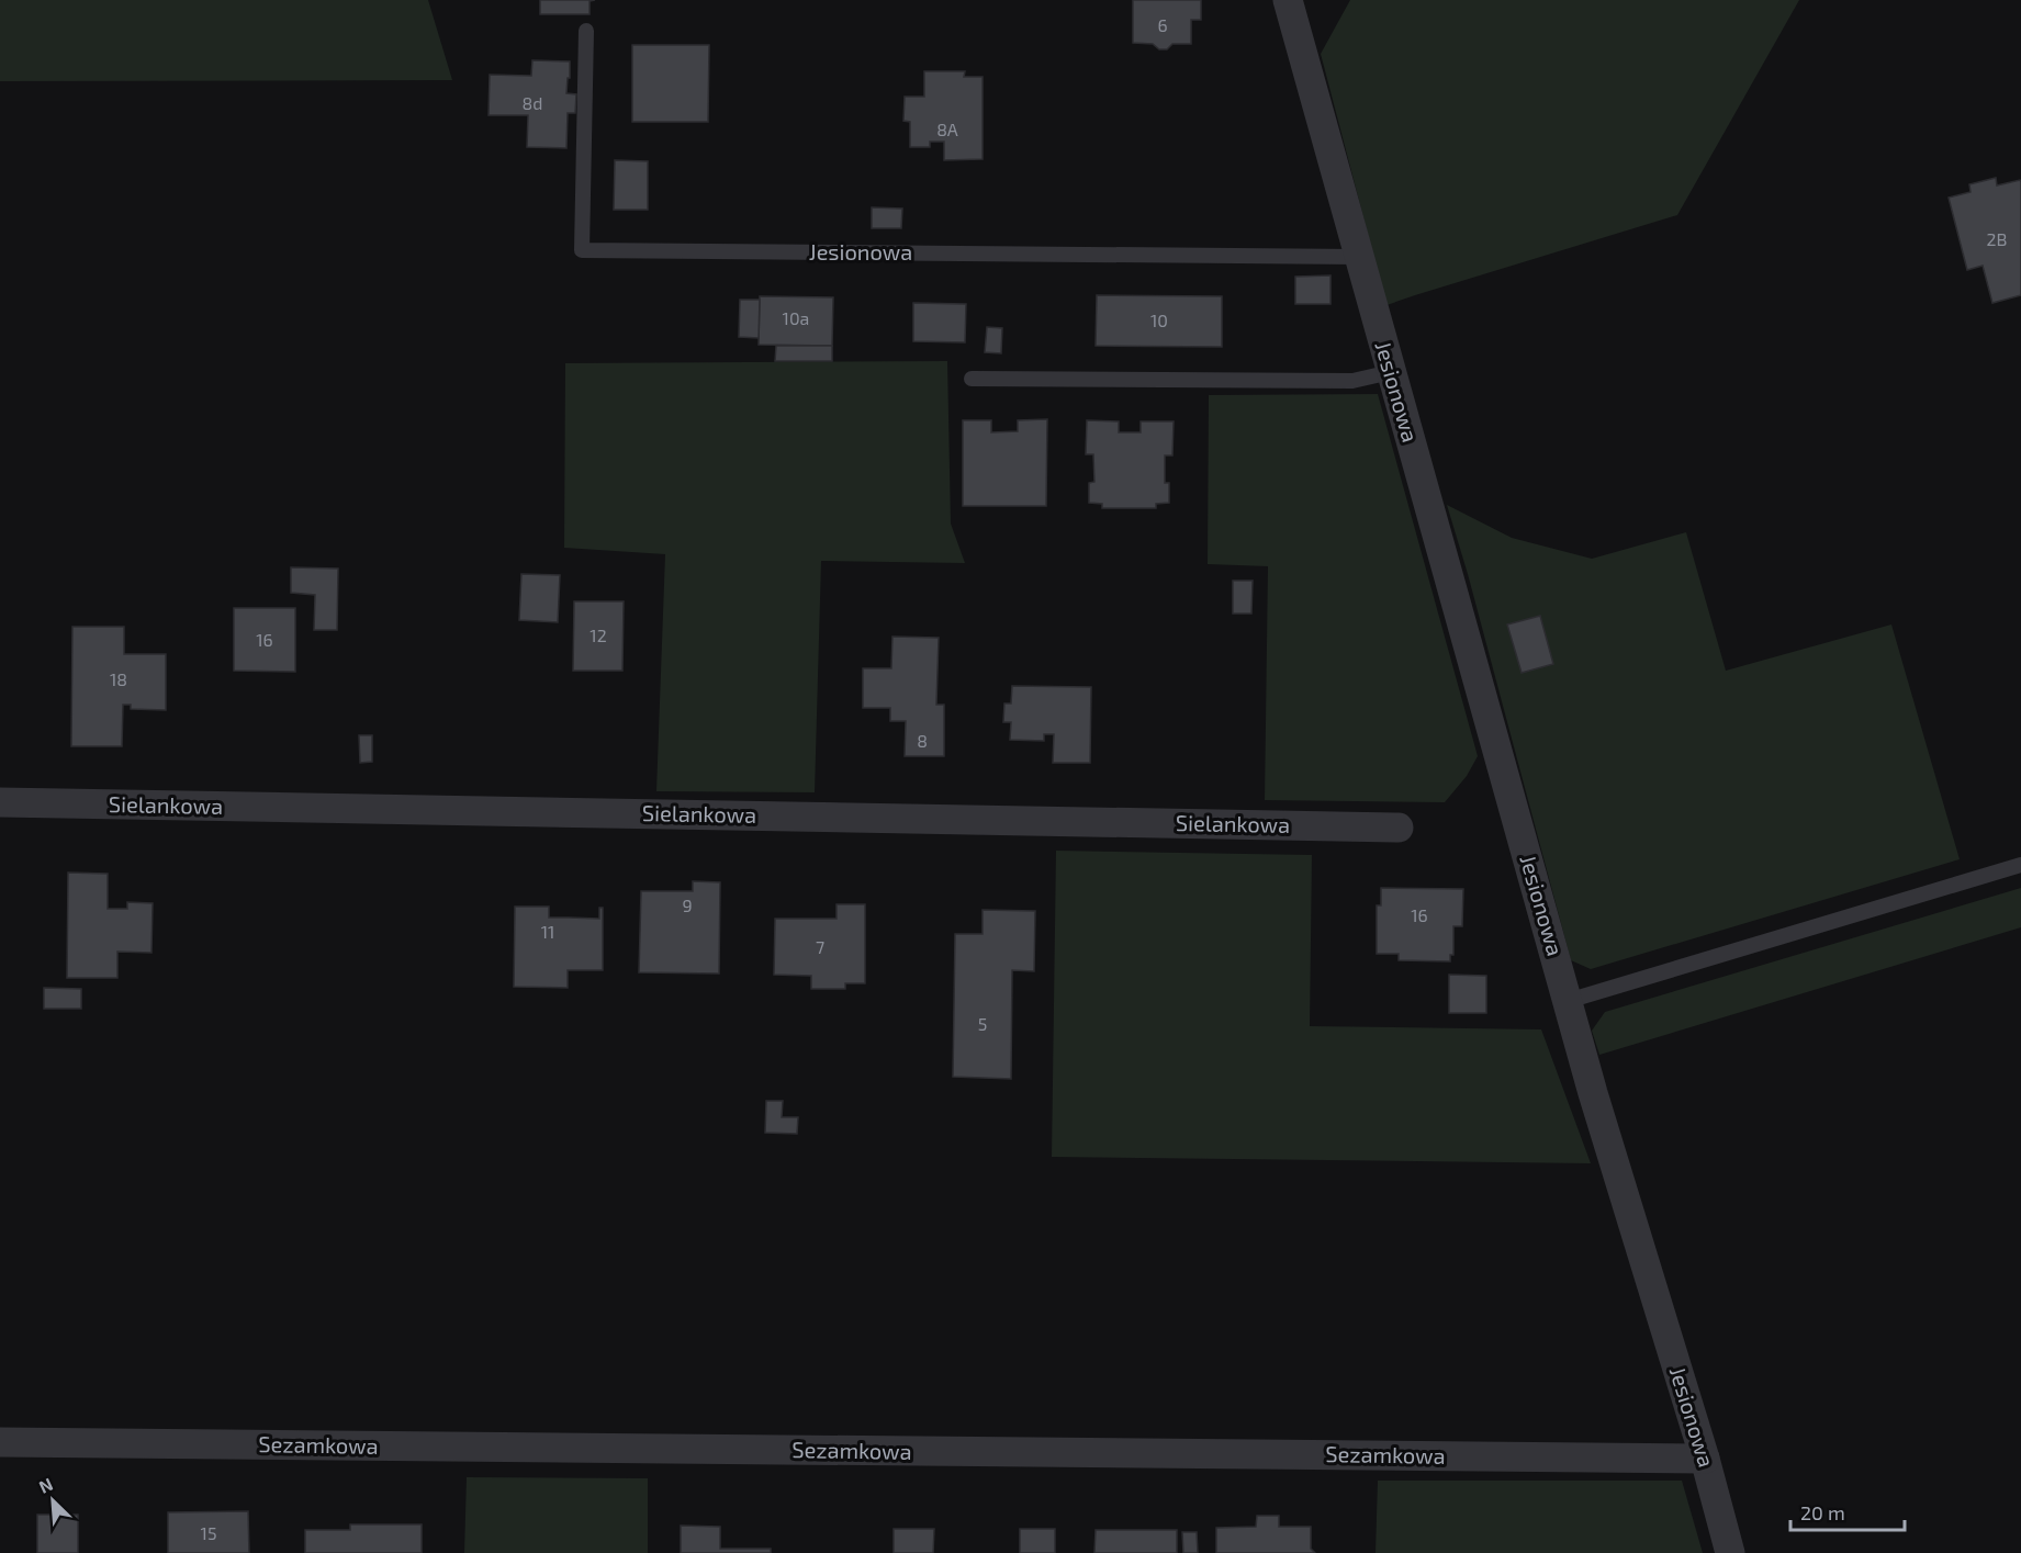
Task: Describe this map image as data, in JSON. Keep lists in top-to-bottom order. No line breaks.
{"streets":{"street":["Jesionowa","Sielankowa","Sezamkowa"]},"crossings":[["Jesionowa","Sezamkowa"]],"house_numbers":["6","8d","8A","2B","10a","10","12","16","18","8","9","16","11","7","5","15"],"scale_bar":"20 m","north":"top left"}
